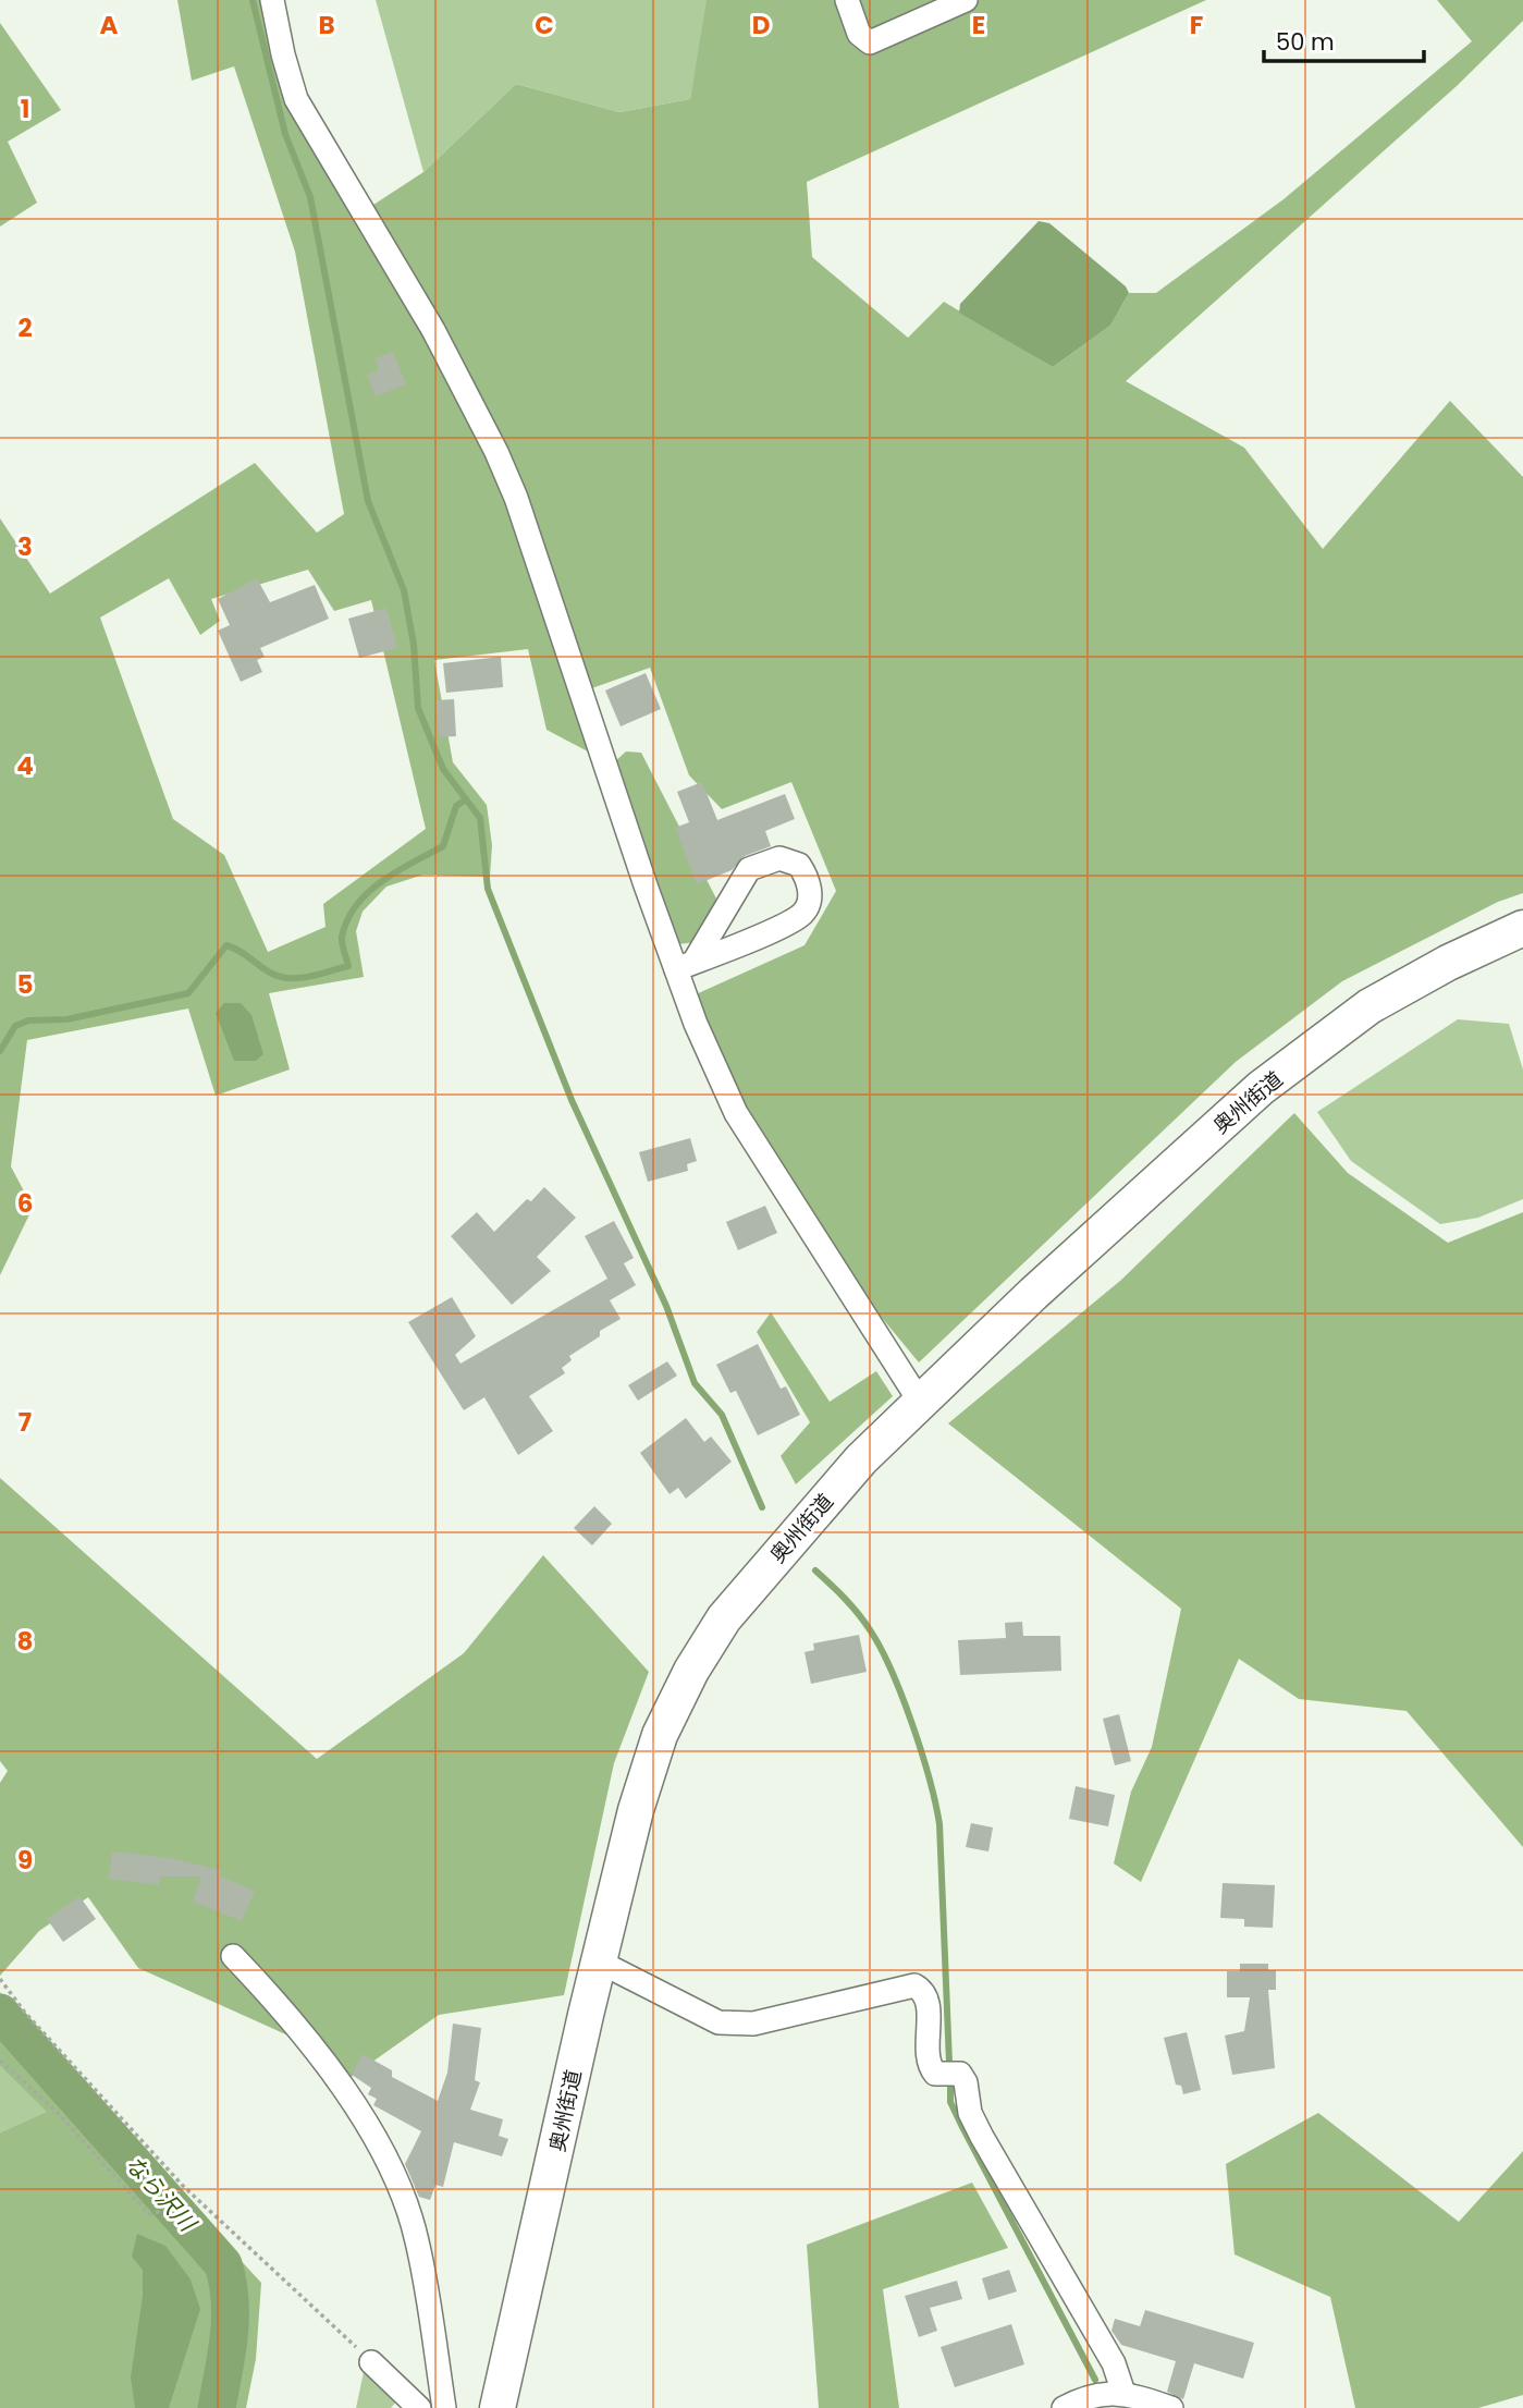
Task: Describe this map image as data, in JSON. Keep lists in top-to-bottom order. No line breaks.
{"streets":{"highway":["奥州街道"]},"water":["なら沢川"],"scale_bar":"50 m","grid":{"columns":["A","B","C","D","E","F"],"rows":["1","2","3","4","5","6","7","8","9"]}}
